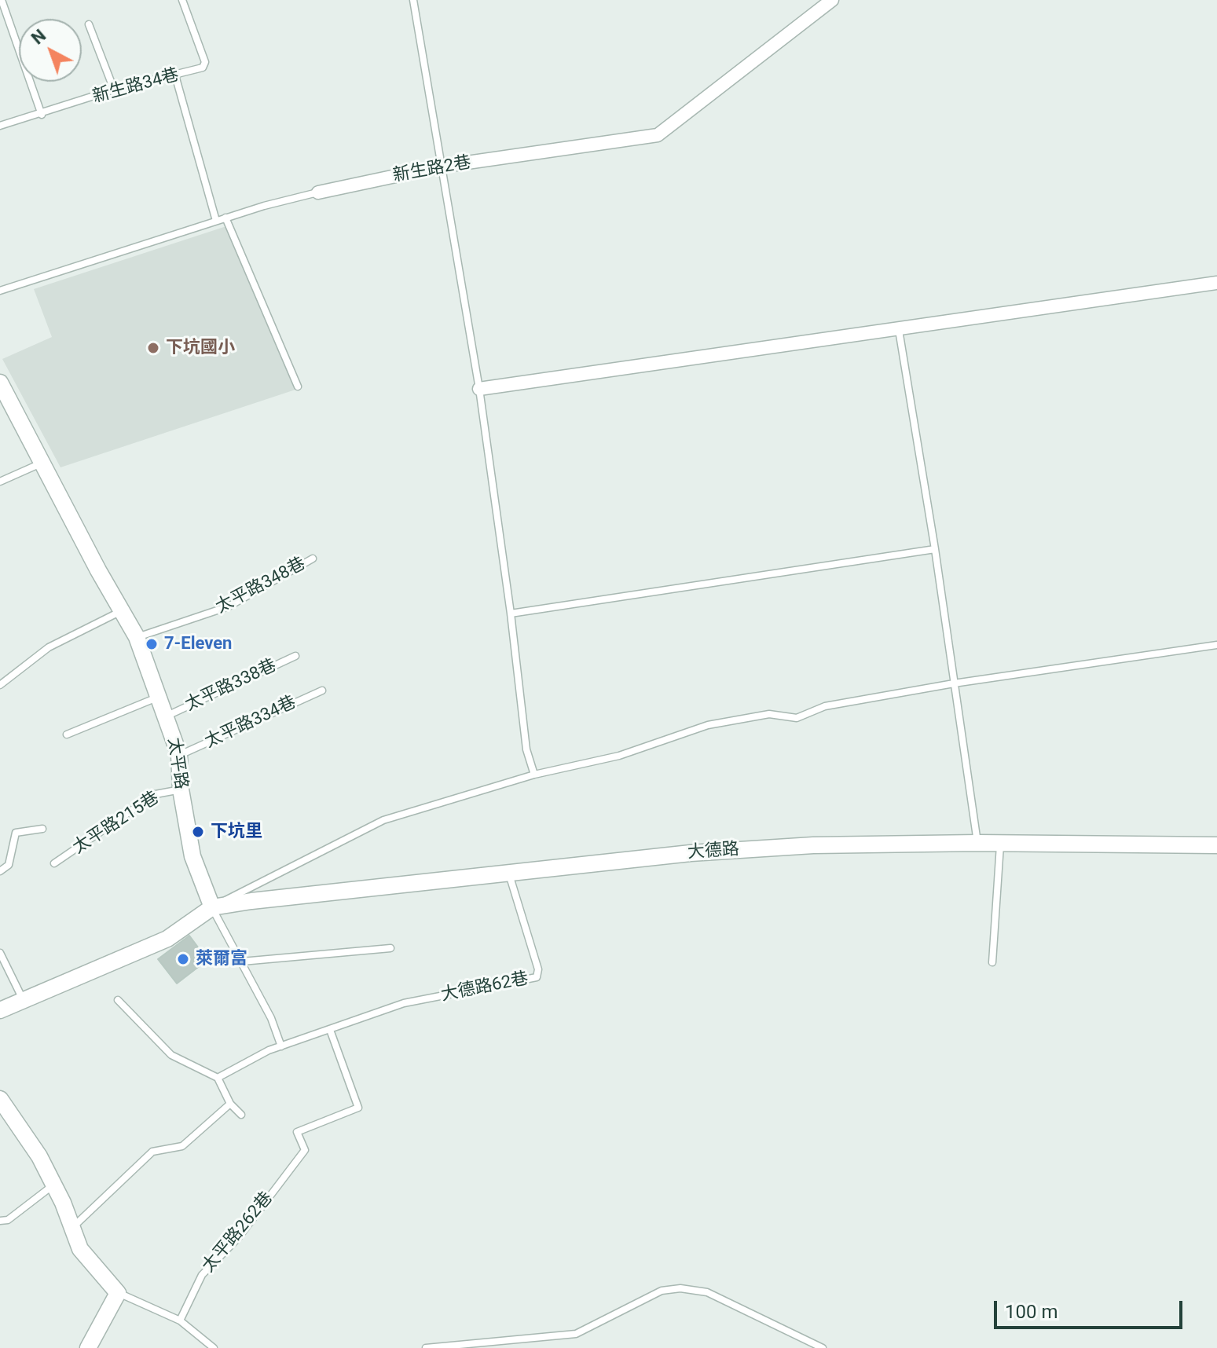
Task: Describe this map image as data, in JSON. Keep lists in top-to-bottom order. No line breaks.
{"streets":{"street":["新生路2巷","太平路","大德路"],"lane":["新生路34巷","太平路348巷","太平路338巷","太平路334巷","太平路215巷","大德路62巷","太平路262巷"]},"crossings":[["太平路348巷","太平路"],["太平路338巷","太平路"],["太平路334巷","太平路"],["太平路","太平路215巷"],["太平路","大德路"],["大德路","大德路62巷"],["大德路62巷","太平路262巷"]],"places":["下坑國小","7-Eleven","下坑里","萊爾富"],"scale_bar":"100 m","north":"top left"}
